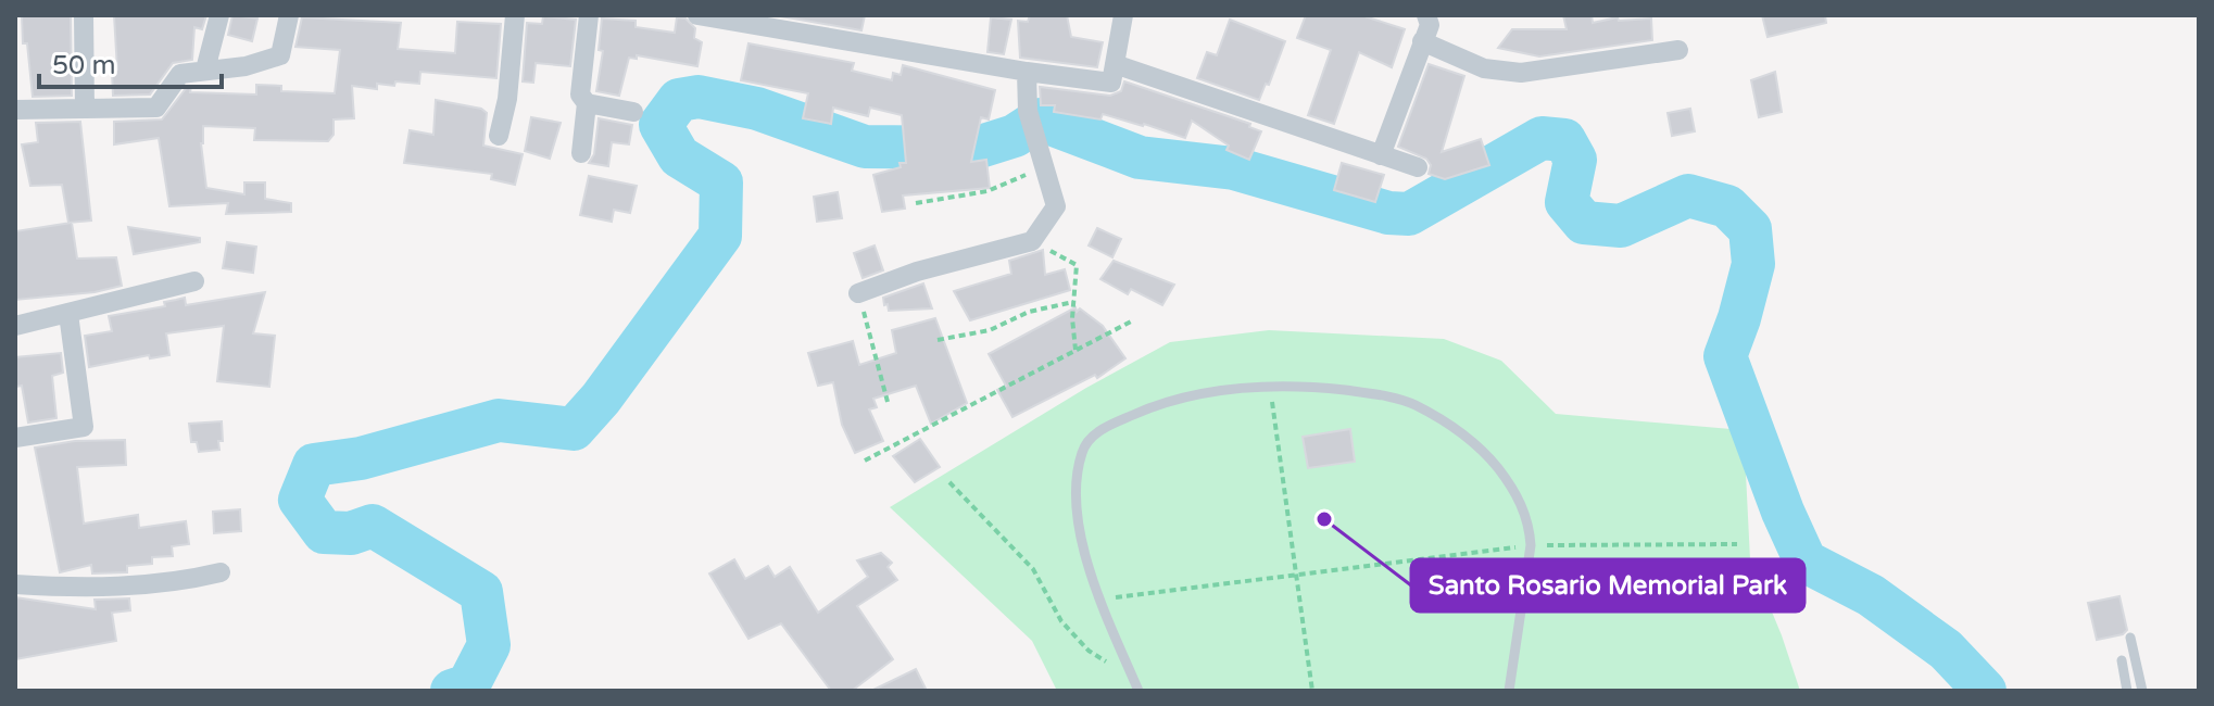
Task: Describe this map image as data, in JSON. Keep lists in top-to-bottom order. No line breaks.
{"places":["Santo Rosario Memorial Park"],"scale_bar":"50 m"}
